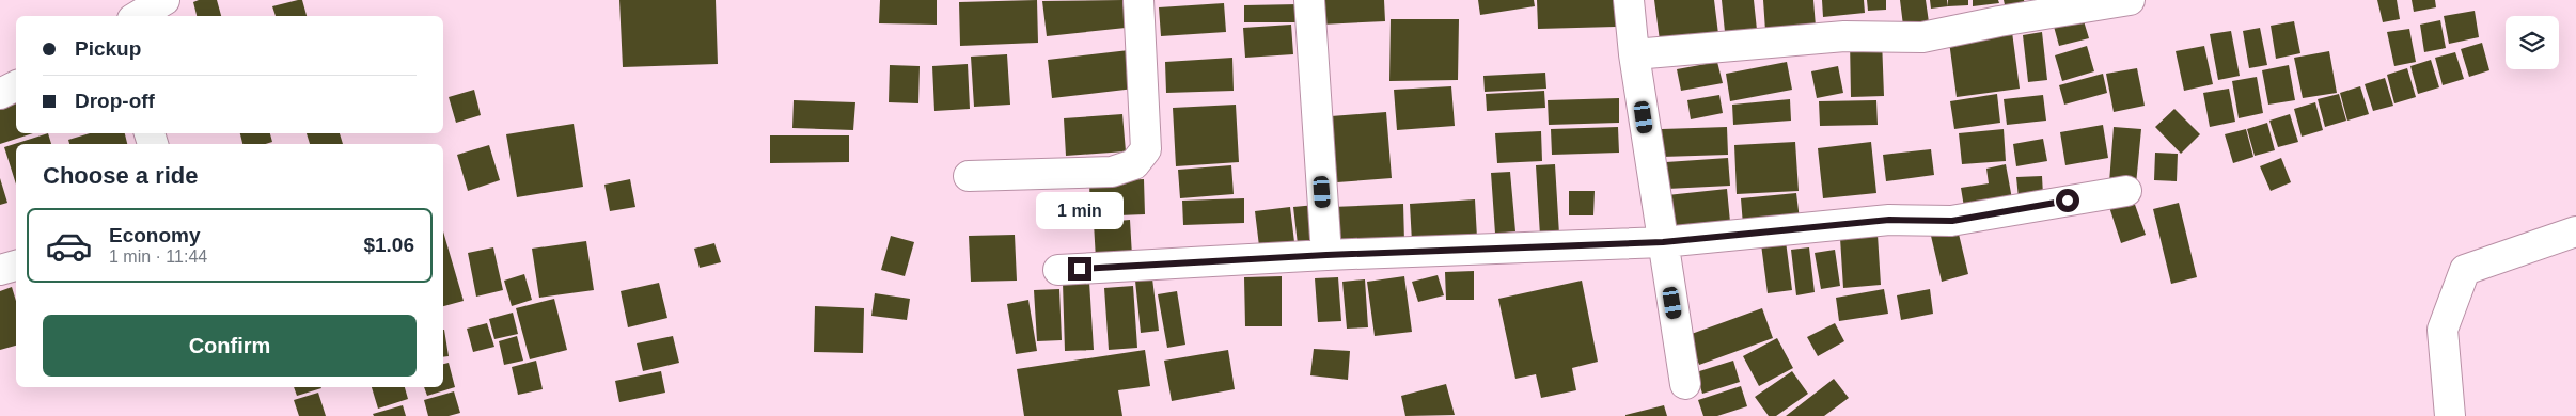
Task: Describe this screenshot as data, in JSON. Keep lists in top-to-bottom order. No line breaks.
{"page":{"banner":["Pickup","Drop-off"],"heading":"Choose a ride","bubble":"1 min","list":[{"name":"Economy","note":"1 min · 11:44","value":"$1.06"}],"buttons":"Confirm"}}
